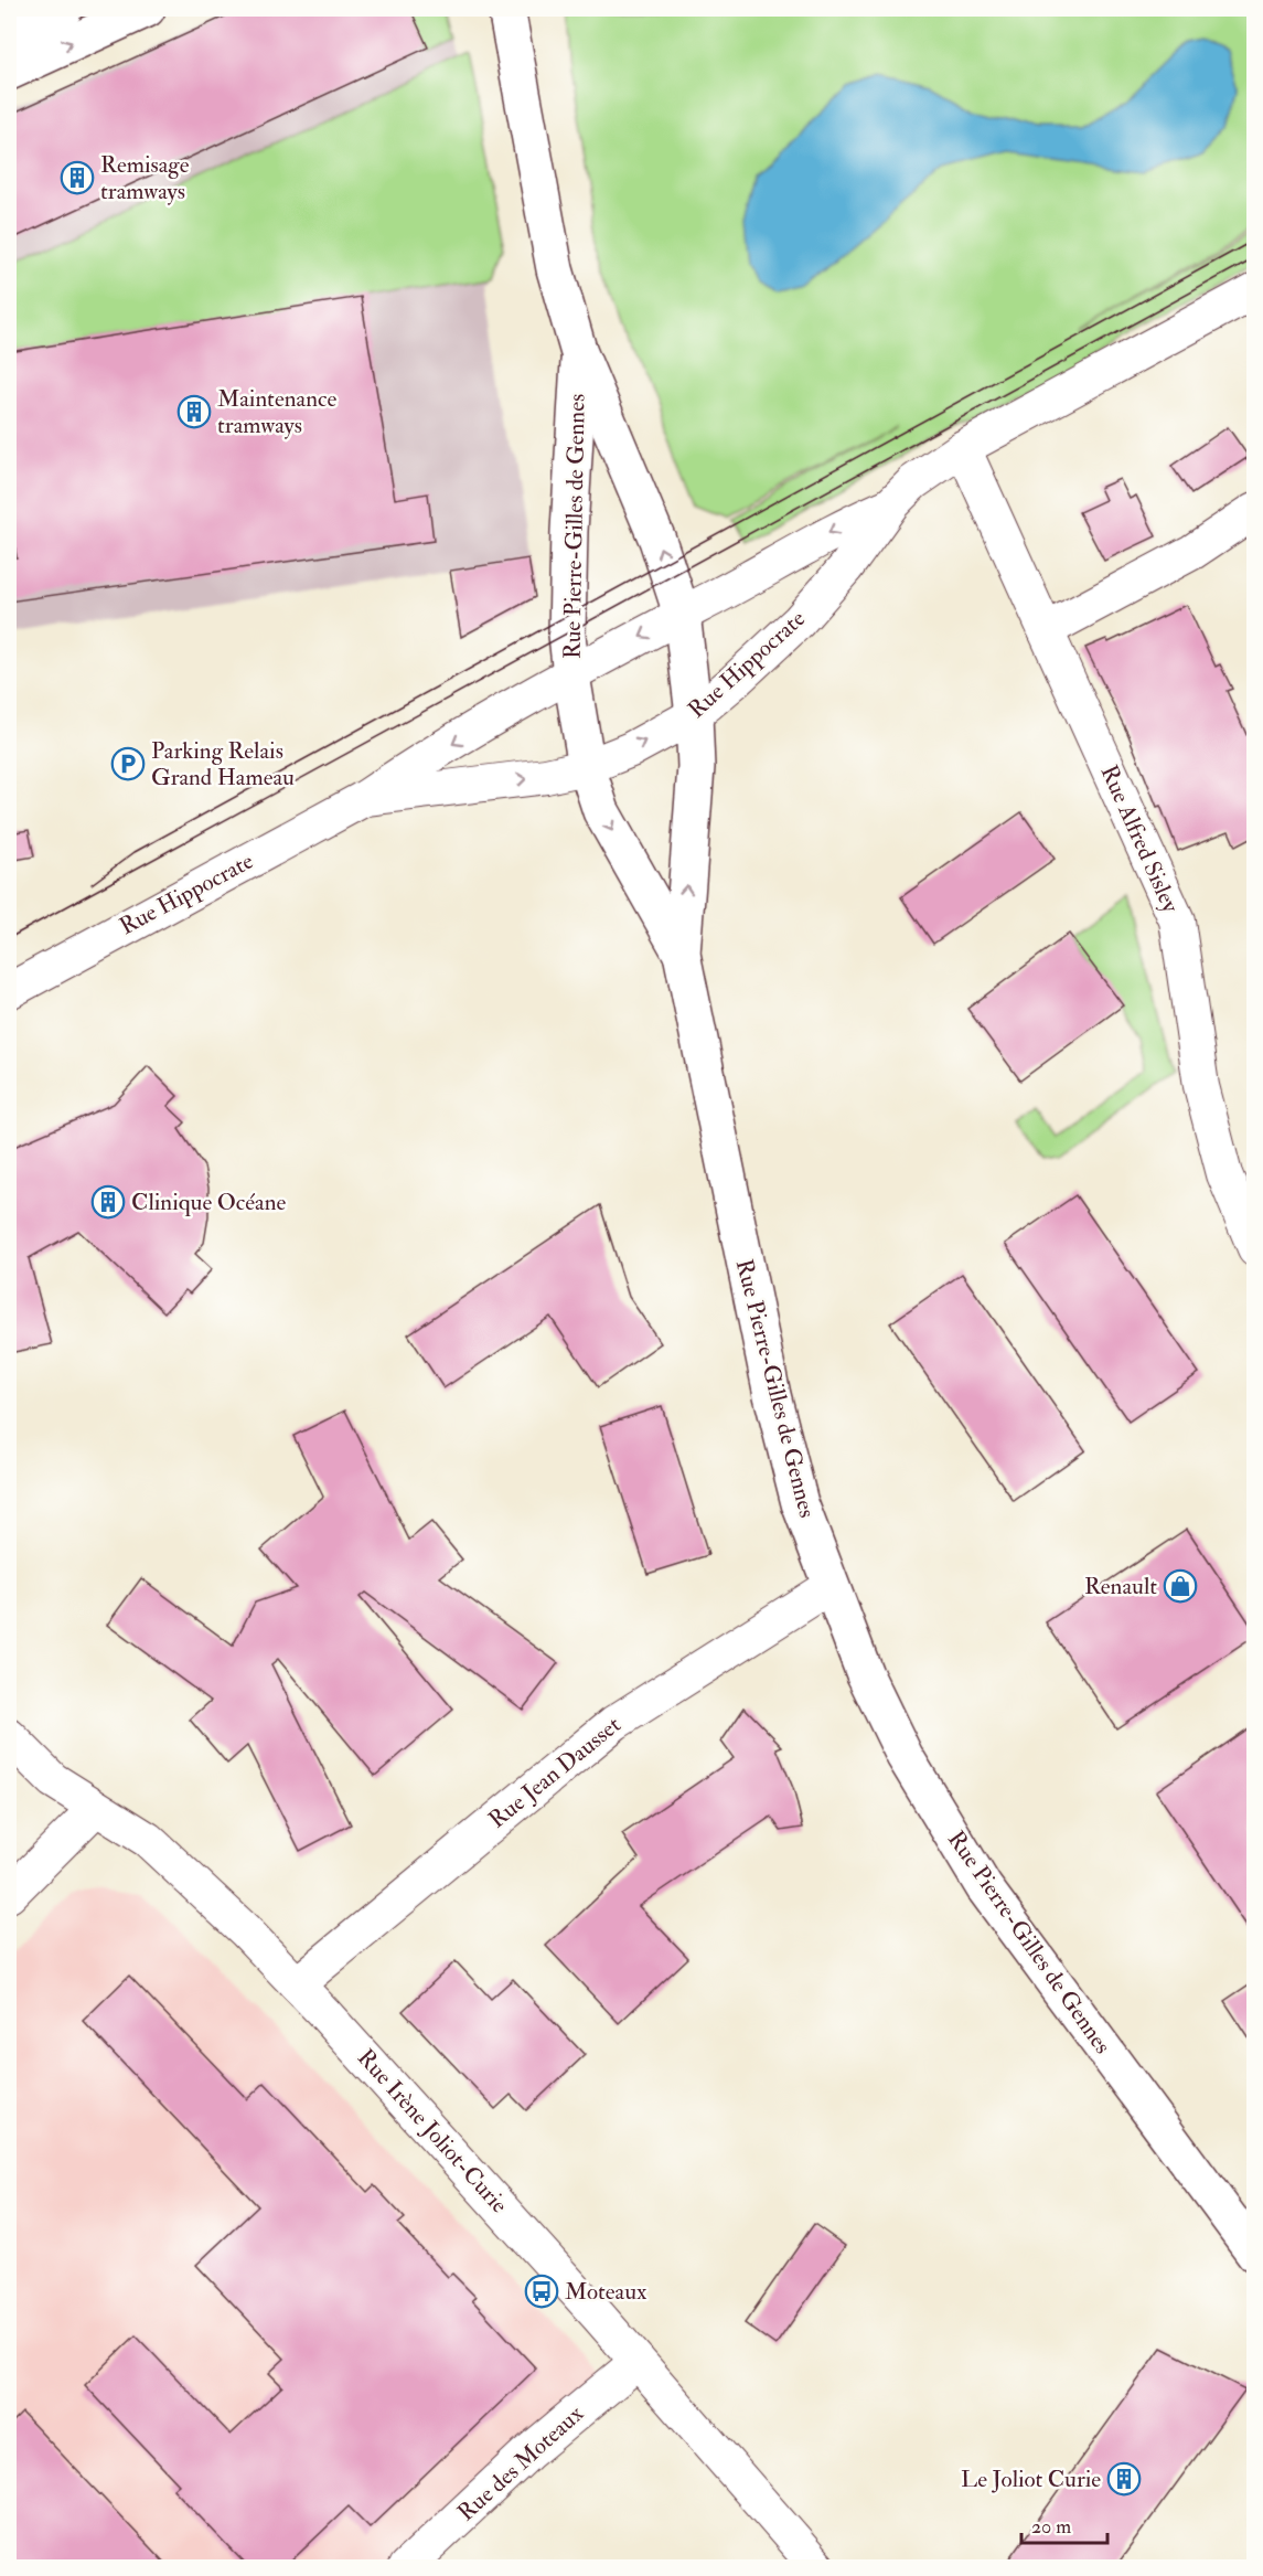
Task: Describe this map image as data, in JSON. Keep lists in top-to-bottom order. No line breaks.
{"streets":{"main road":["Rue Pierre-Gilles de Gennes"],"street":["Rue Hippocrate","Rue Alfred Sisley","Rue Jean Dausset","Rue Irène Joliot-Curie","Rue des Moteaux"]},"crossings":[["Rue Pierre-Gilles de Gennes","Rue Hippocrate"],["Rue Pierre-Gilles de Gennes","Rue Jean Dausset"],["Rue Hippocrate","Rue Alfred Sisley"],["Rue Jean Dausset","Rue Irène Joliot-Curie"],["Rue Irène Joliot-Curie","Rue des Moteaux"]],"places":{"building":["Remisage tramways","Maintenance tramways","Clinique Océane","Le Joliot Curie"],"parking":["Parking Relais Grand Hameau"],"shop":["Renault"],"bus stop":["Moteaux"]},"scale_bar":"20 m"}
